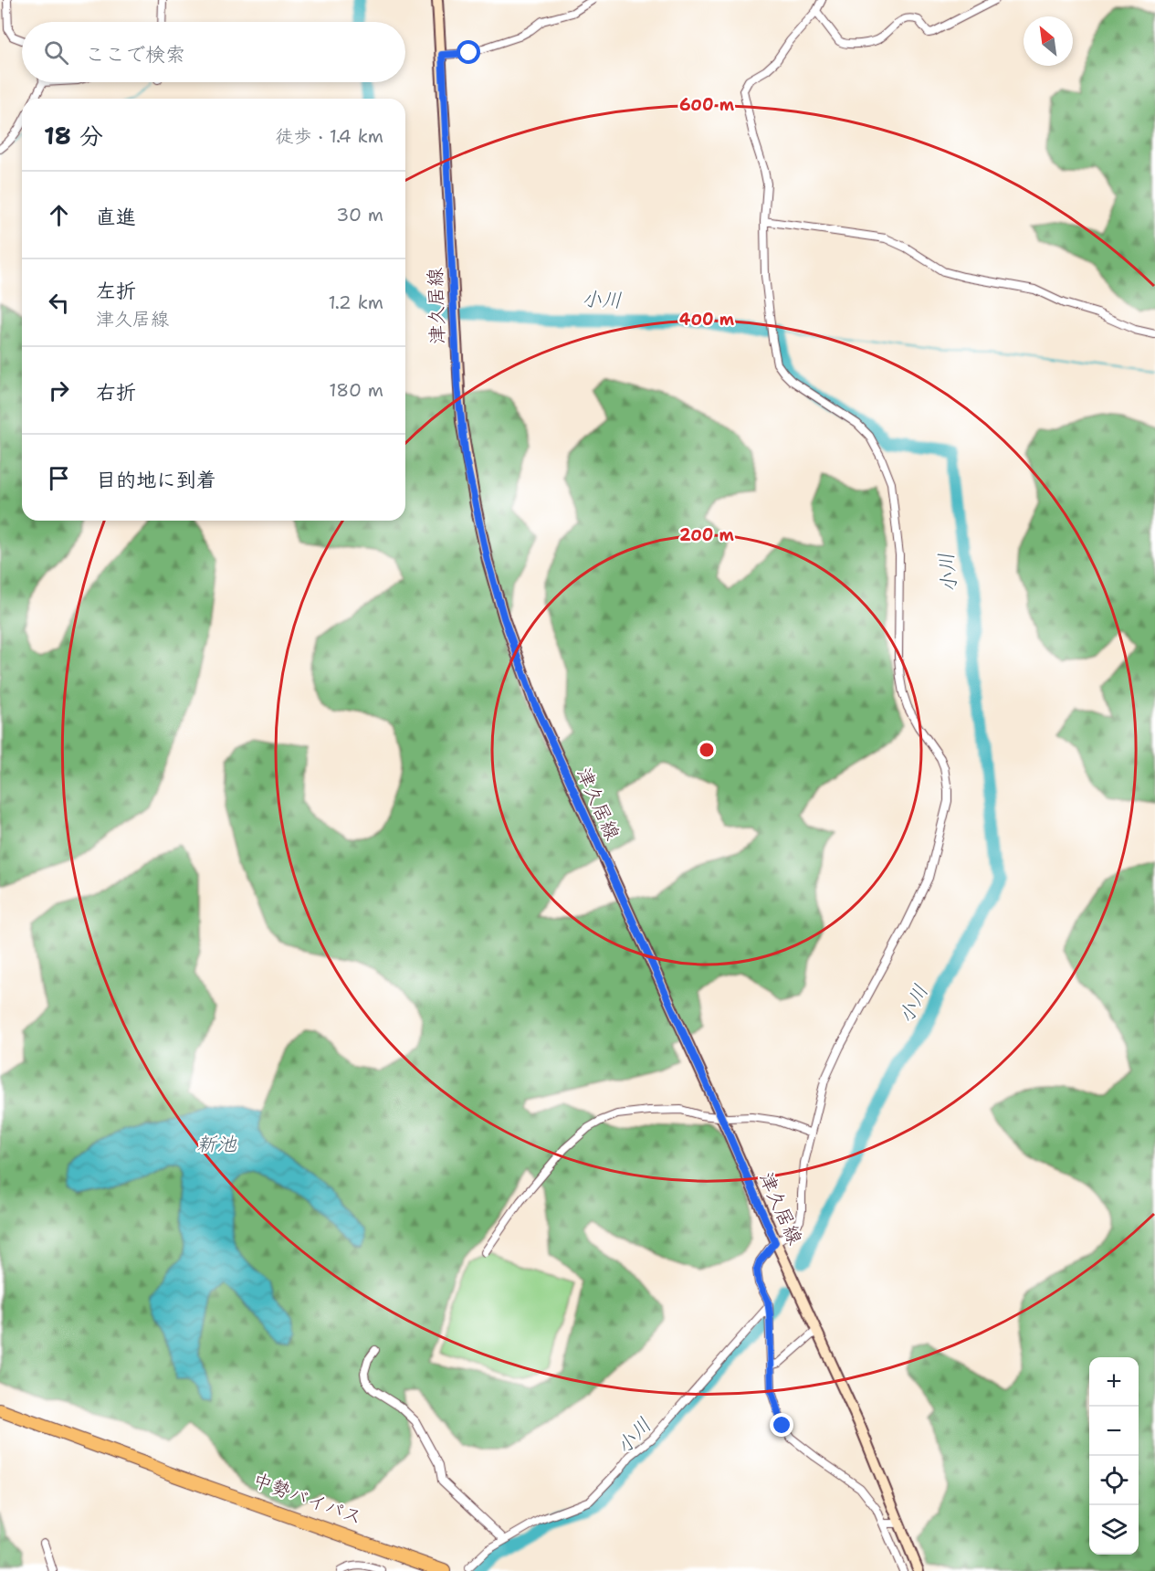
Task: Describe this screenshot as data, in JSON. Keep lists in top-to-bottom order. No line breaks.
{"streets":{"highway":["中勢バイパス"],"main road":["津久居線"]},"water":["小川","新池"],"north":"top left","page":{"search":"ここで検索","heading":["18 分","徒歩 · 1.4 km"],"list":[["直進","30 m"],["左折","津久居線","1.2 km"],["右折","180 m"],"目的地に到着"],"map_buttons":["+","−"]},"rings":["600 m","400 m","200 m"]}
